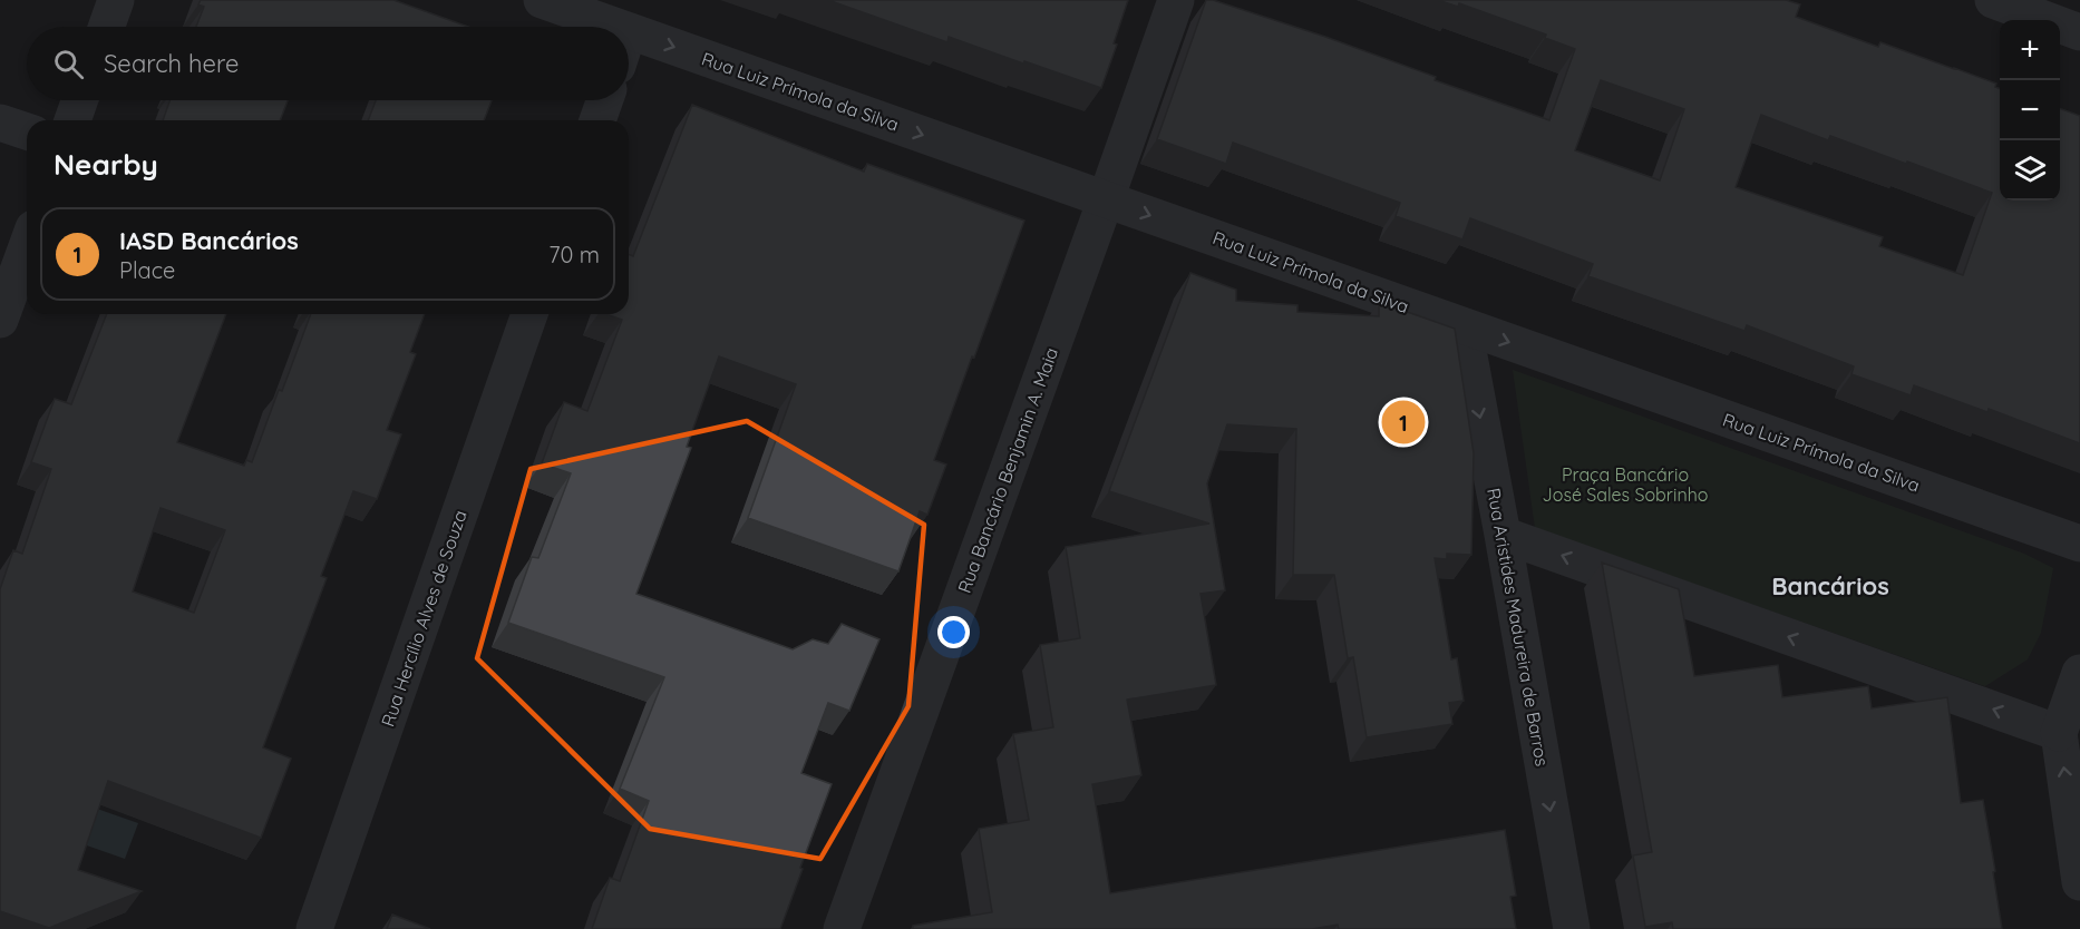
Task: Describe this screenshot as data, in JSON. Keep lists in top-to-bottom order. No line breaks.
{"streets":{"street":["Rua Luiz Prímola da Silva","Rua Bancário Benjamin A. Maia","Rua Hercílio Alves de Souza","Rua Aristides Madureira de Barros"]},"crossings":[["Rua Luiz Prímola da Silva","Rua Bancário Benjamin A. Maia"],["Rua Luiz Prímola da Silva","Rua Aristides Madureira de Barros"]],"one_way":["Rua Aristides Madureira de Barros"],"districts":["Bancários"],"parks":["Praça Bancário José Sales Sobrinho"],"page":{"map_buttons":["+","−"],"search":"Search here","heading":"Nearby","list":[{"mark":"1","name":"IASD Bancários","note":"Place","value":"70 m"}],"pins":"1"}}
